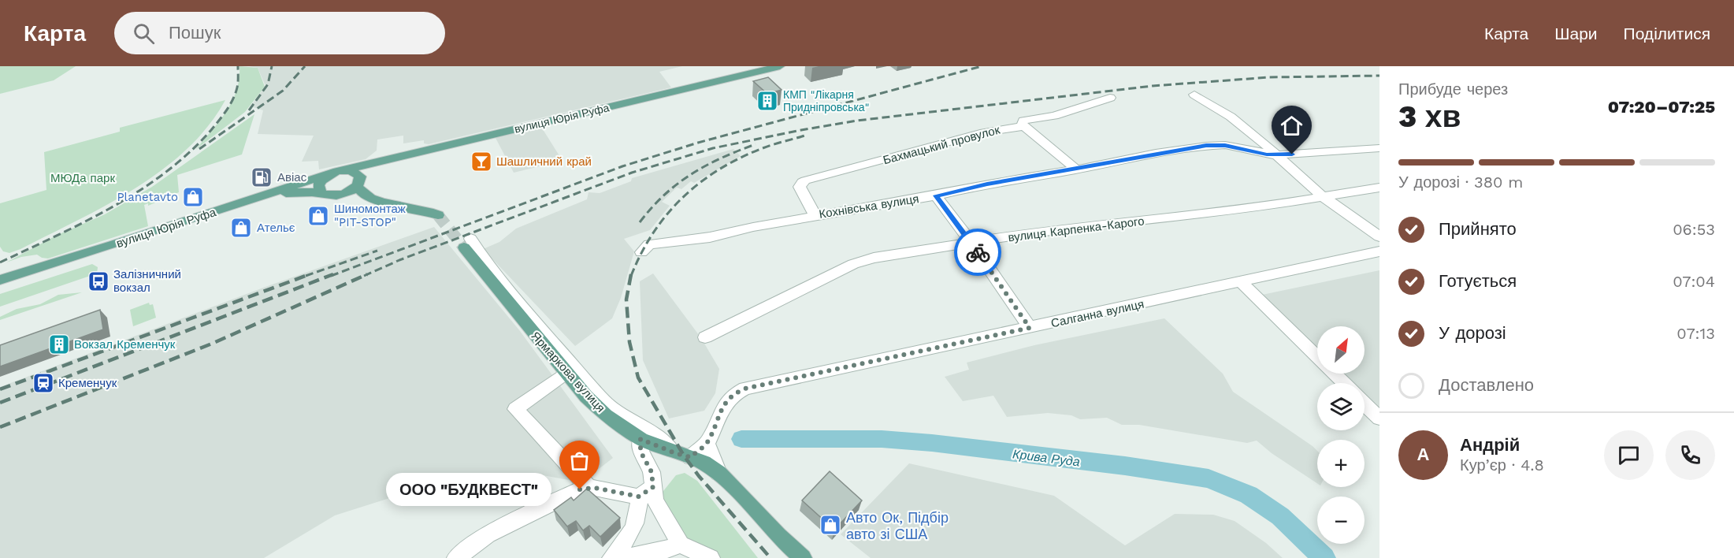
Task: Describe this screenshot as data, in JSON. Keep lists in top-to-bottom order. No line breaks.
{"streets":{"main road":["вулиця Юрія Руфа","Ярмаркова вулиця"],"street":["Бахмацький провулок","Кохнівська вулиця","вулиця Карпенка-Карого","Салганна вулиця"]},"crossings":[["Бахмацький провулок","Кохнівська вулиця"],["Салганна вулиця","Ярмаркова вулиця"]],"water":["Крива Руда"],"parks":["МЮДа парк"],"places":{"building":["КМП \"Лікарня Придніпровська\"","Вокзал Кременчук"],"bar":["Шашличний край"],"fuel station":["Авіас"],"shop":["Planetavto","Шиномонтаж \"PIT-STOP\"","Ательє","Авто Ок, Підбір авто зі США"],"bus stop":["Залізничний вокзал"],"station":["Кременчук"],"other":["ООО \"БУДКВЕСТ\""]},"north":"top right","page":{"header":"Карта","search":"Пошук","nav":["Карта","Шари","Поділитися"],"heading":["3 хв","Прибуде через","07:20–07:25"],"panel":["Андрій","Кур’єр · 4.8"],"bar":"У дорозі · 380 m","list":[["Прийнято","06:53"],["Готується","07:04"],["У дорозі","07:13"],"Доставлено"],"map_buttons":["+","−"],"round":"А","bubble":"ООО \"БУДКВЕСТ\""}}
